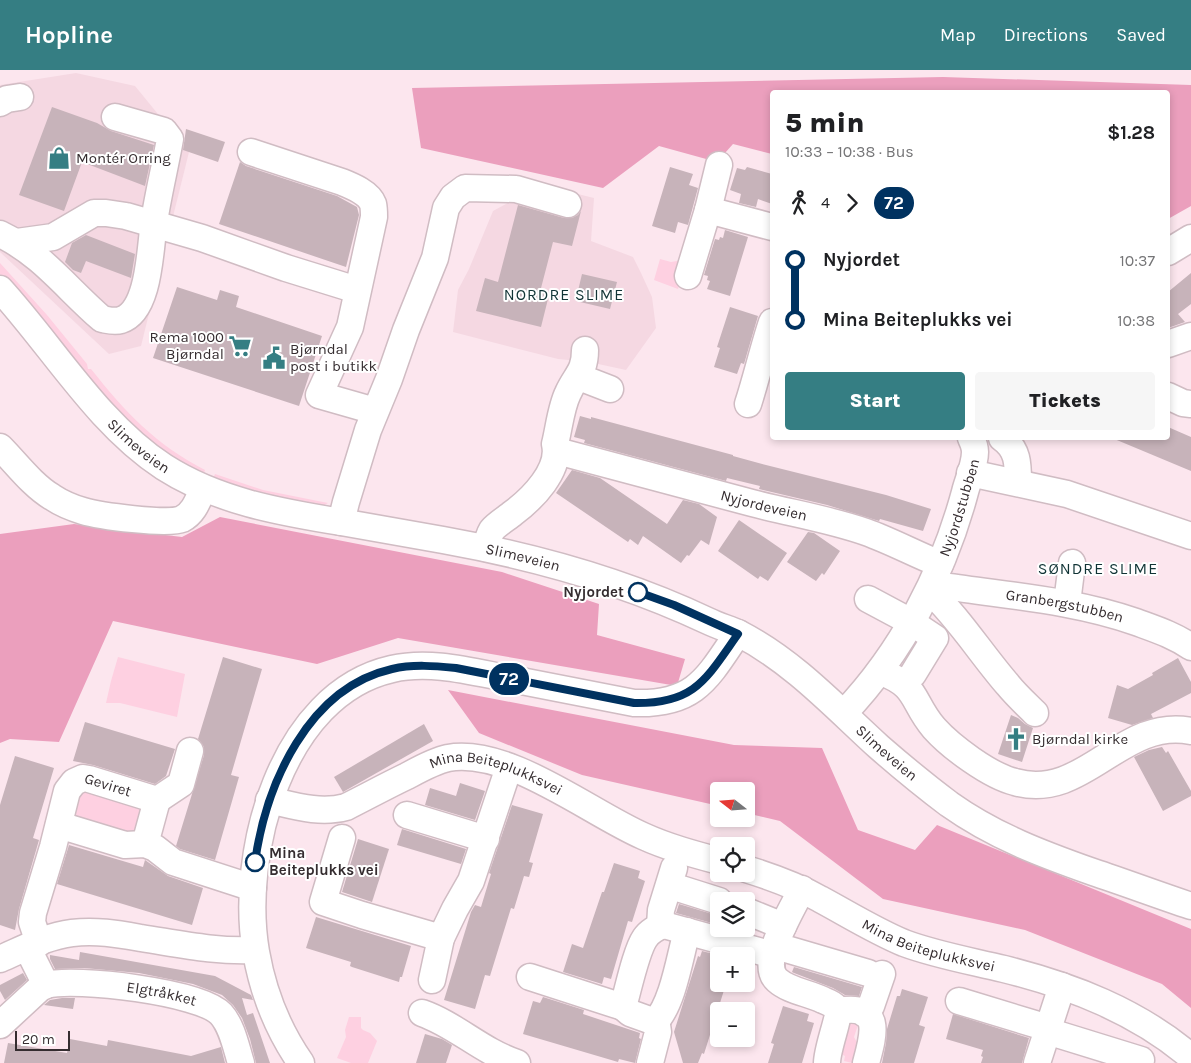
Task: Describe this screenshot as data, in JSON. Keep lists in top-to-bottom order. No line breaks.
{"streets":{"street":["Slimeveien","Nyjordeveien","Nyjordstubben","Granbergstubben","Mina Beiteplukksvei","Geviret","Elgtråkket"]},"crossings":[["Nyjordeveien","Nyjordstubben"],["Nyjordeveien","Granbergstubben"],["Nyjordstubben","Granbergstubben"]],"districts":["NORDRE SLIME","SØNDRE SLIME"],"places":{"shop":["Montér Orring"],"supermarket":["Rema 1000 Bjørndal"],"public building":["Bjørndal post i butikk"],"other":["Nyjordet","Mina Beiteplukks vei"],"church":["Bjørndal kirke"]},"lines":["bus line 72"],"scale_bar":"20 m","north":"left","page":{"header":"Hopline","nav":["Map","Directions","Saved"],"on_map":"72","heading":["5 min","10:33 – 10:38 · Bus","$1.28"],"legs":["4","72"],"list":[{"name":"Nyjordet","value":"10:37"},{"name":"Mina Beiteplukks vei","value":"10:38"}],"buttons":["Start","Tickets"],"map_buttons":["+","−"],"scale":"20 m"}}
